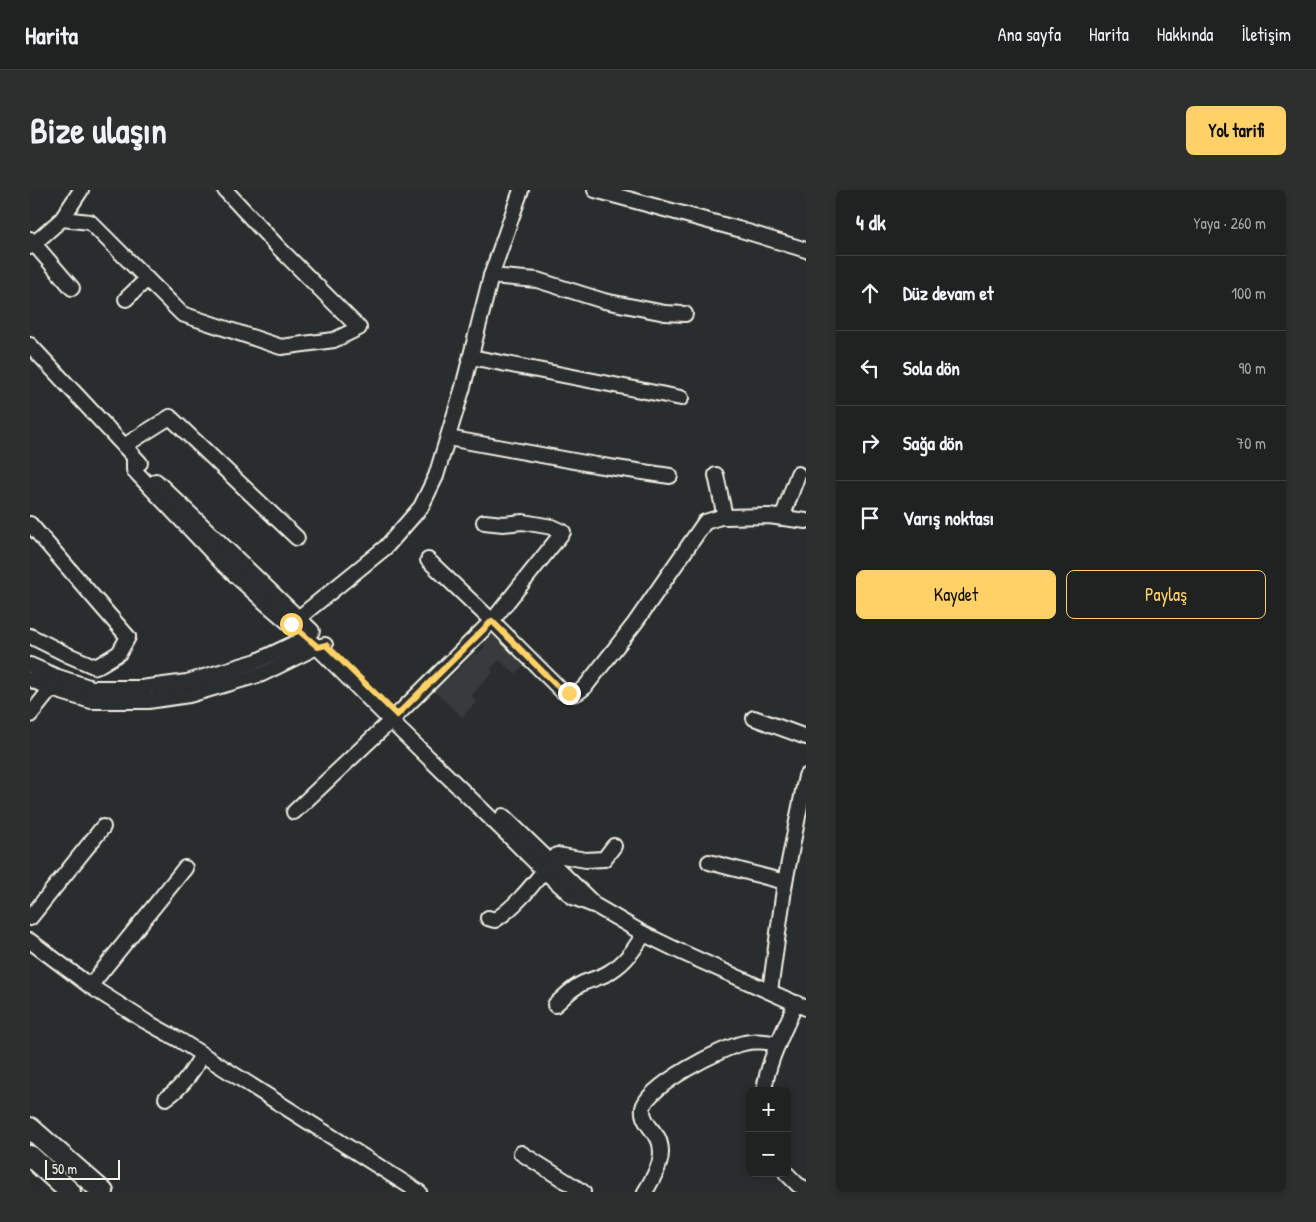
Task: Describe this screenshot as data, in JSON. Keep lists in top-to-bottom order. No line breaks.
{"scale_bar":"50 m","page":{"header":"Harita","nav":["Ana sayfa","Harita","Hakkında","İletişim"],"buttons":["Yol tarifi",["Kaydet","Paylaş"]],"title":"Bize ulaşın","heading":["4 dk","Yaya · 260 m"],"list":[["Düz devam et","100 m"],["Sola dön","90 m"],["Sağa dön","70 m"],"Varış noktası"],"map_buttons":["+","−"],"scale":"50 m"}}
